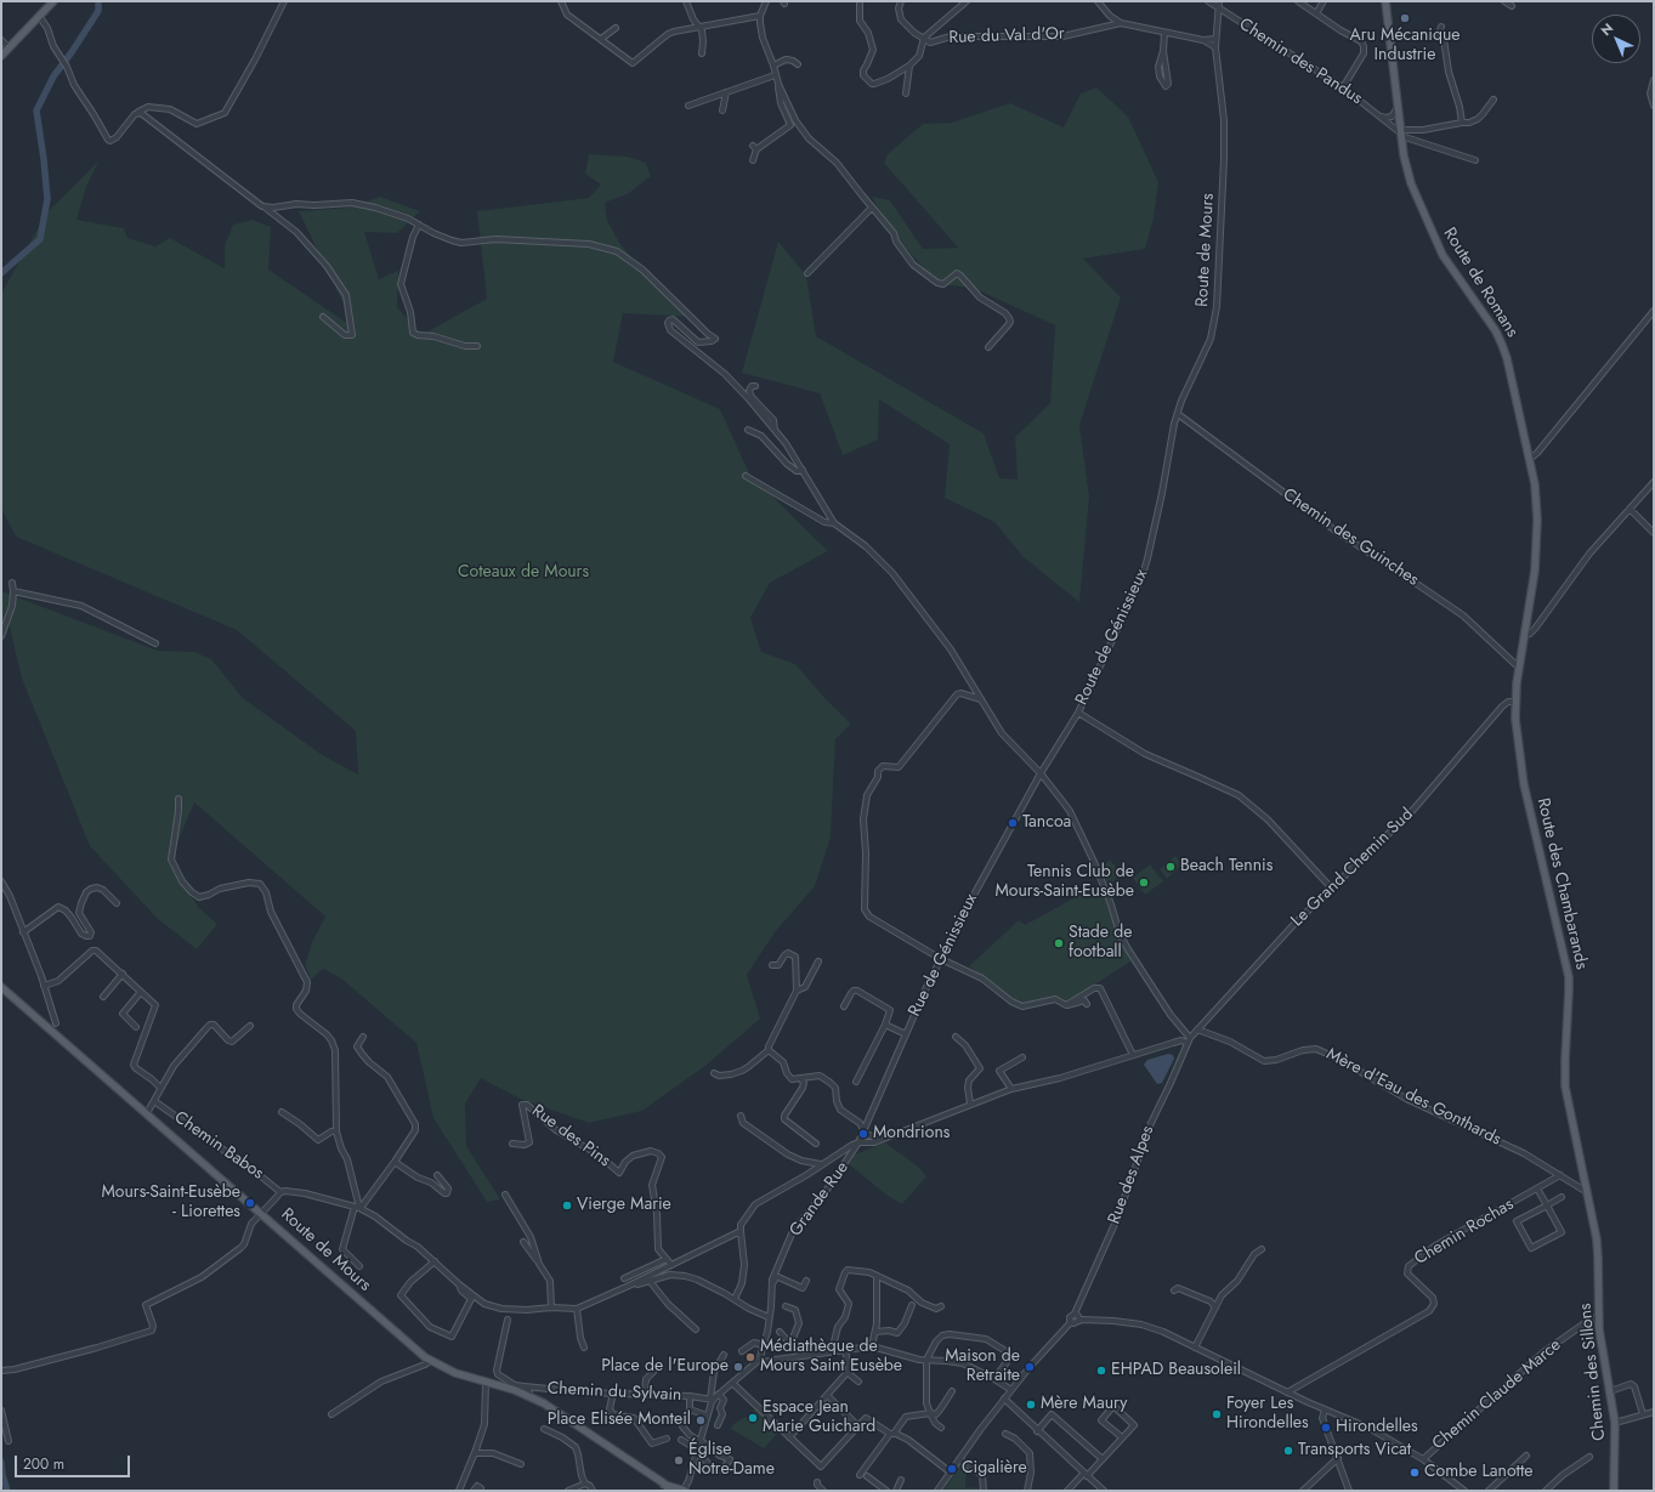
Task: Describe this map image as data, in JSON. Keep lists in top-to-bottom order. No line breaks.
{"streets":{"main road":["Route de Mours","Route de Romans","Route des Chambarands","Chemin des Sillons"],"street":["Rue du Val d'Or","Chemin des Pandus","Chemin des Guinches","Route de Génissieux","Le Grand Chemin Sud","Rue de Génissieux","Mère d'Eau des Gonthards","Rue des Pins","Chemin Babos","Rue des Alpes","Grande Rue","Chemin Rochas","Chemin du Sylvain","Chemin Claude Marce"]},"crossings":[["Chemin des Pandus","Route de Mours"],["Chemin des Pandus","Route de Romans"],["Route de Mours","Chemin des Guinches"],["Route de Mours","Route de Génissieux"],["Route de Mours","Chemin du Sylvain"],["Route de Romans","Chemin des Guinches"],["Route de Romans","Route des Chambarands"],["Chemin des Guinches","Route des Chambarands"],["Route de Génissieux","Rue de Génissieux"],["Le Grand Chemin Sud","Route des Chambarands"],["Le Grand Chemin Sud","Mère d'Eau des Gonthards"],["Le Grand Chemin Sud","Rue des Alpes"],["Route des Chambarands","Mère d'Eau des Gonthards"],["Route des Chambarands","Chemin des Sillons"],["Rue de Génissieux","Grande Rue"],["Mère d'Eau des Gonthards","Chemin Rochas"],["Mère d'Eau des Gonthards","Chemin des Sillons"],["Chemin des Sillons","Chemin Claude Marce"]],"parks":["Coteaux de Mours"],"places":["Aru Mécanique Industrie","Tancoa","Beach Tennis","Tennis Club de Mours-Saint-Eusèbe","Stade de football","Mondrions","Mours-Saint-Eusèbe - Liorettes","Vierge Marie","Médiathèque de Mours Saint Eusèbe","Place de l'Europe","Maison de Retraite","EHPAD Beausoleil","Mère Maury","Foyer Les Hirondelles","Espace Jean Marie Guichard","Place Elisée Monteil","Hirondelles","Transports Vicat","Église Notre-Dame","Cigalière","Combe Lanotte"],"scale_bar":"200 m","north":"top left"}
